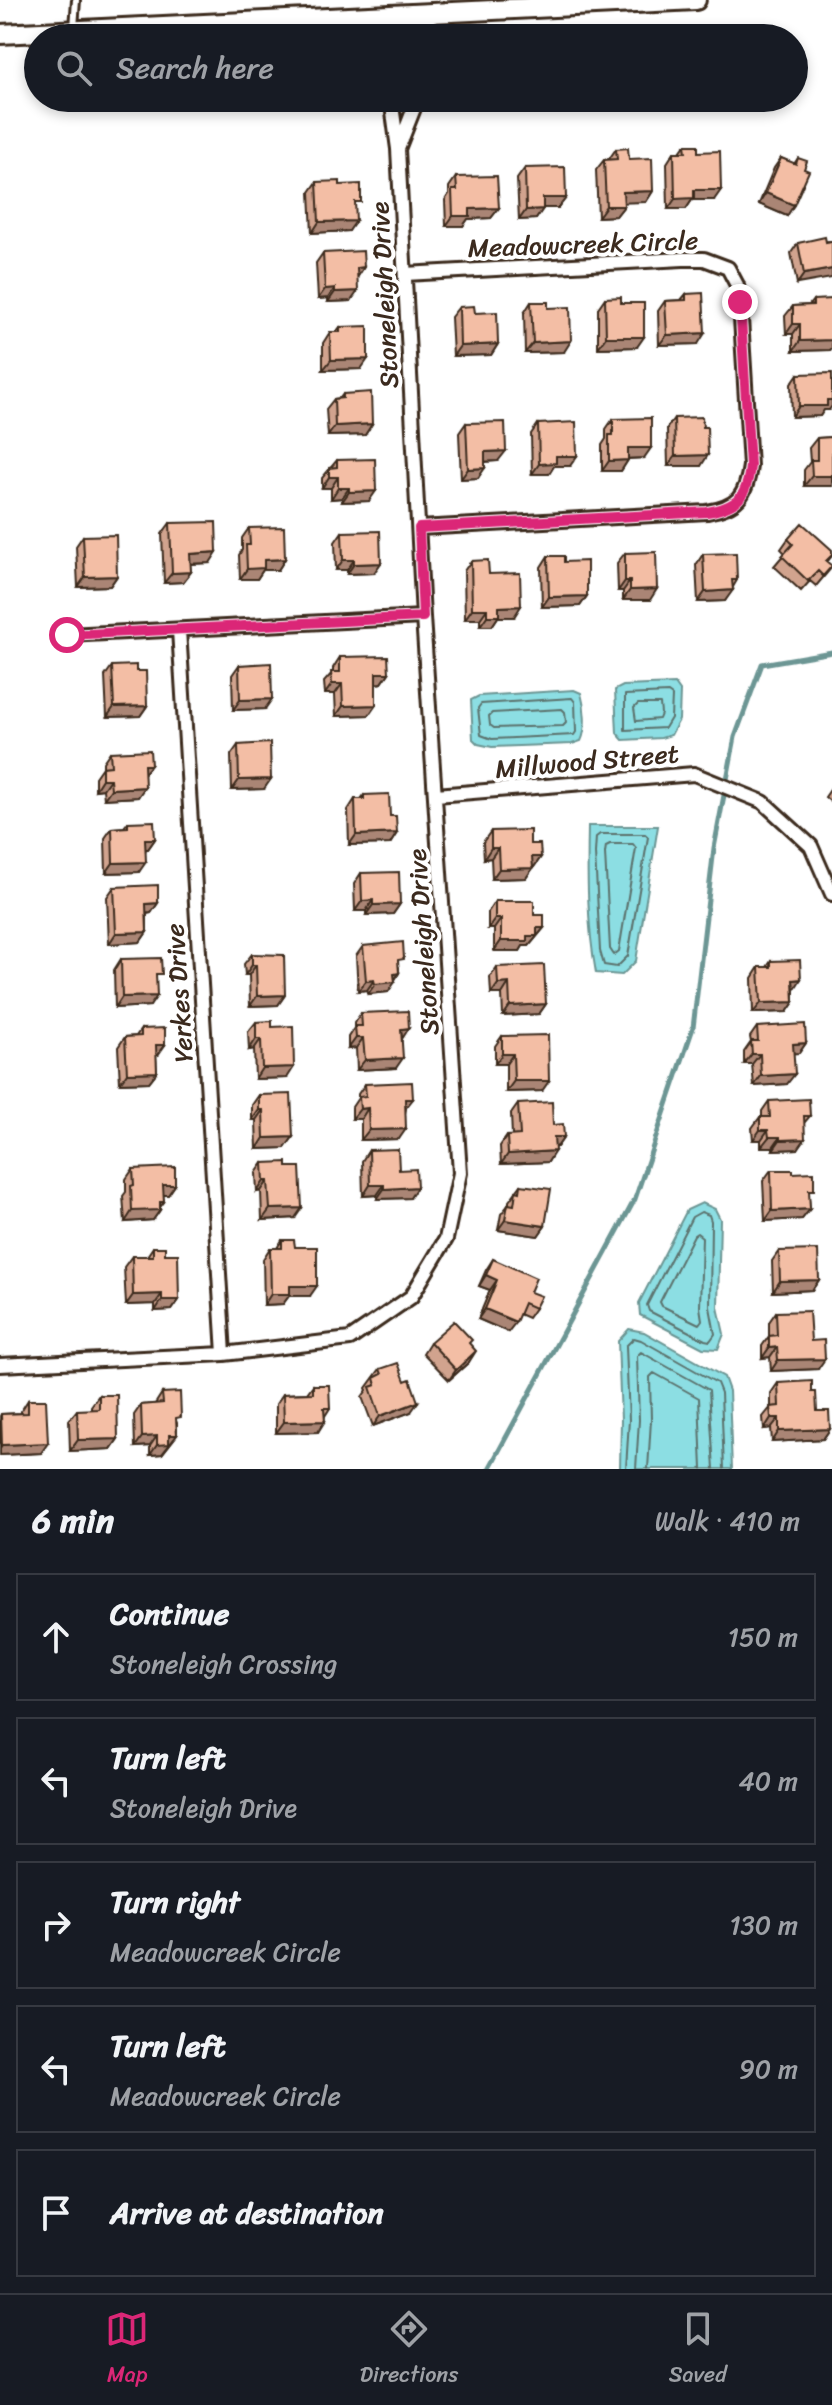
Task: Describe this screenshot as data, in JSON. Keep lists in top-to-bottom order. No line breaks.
{"streets":{"street":["Meadowcreek Circle","Stoneleigh Drive","Millwood Street","Yerkes Drive"]},"crossings":[["Meadowcreek Circle","Stoneleigh Drive"],["Stoneleigh Drive","Millwood Street"],["Stoneleigh Drive","Yerkes Drive"]],"page":{"search":"Search here","heading":["6 min","Walk · 410 m"],"list":[["Continue","Stoneleigh Crossing","150 m"],["Turn left","Stoneleigh Drive","40 m"],["Turn right","Meadowcreek Circle","130 m"],["Turn left","Meadowcreek Circle","90 m"],"Arrive at destination"],"nav":["Map","Directions","Saved"]}}
